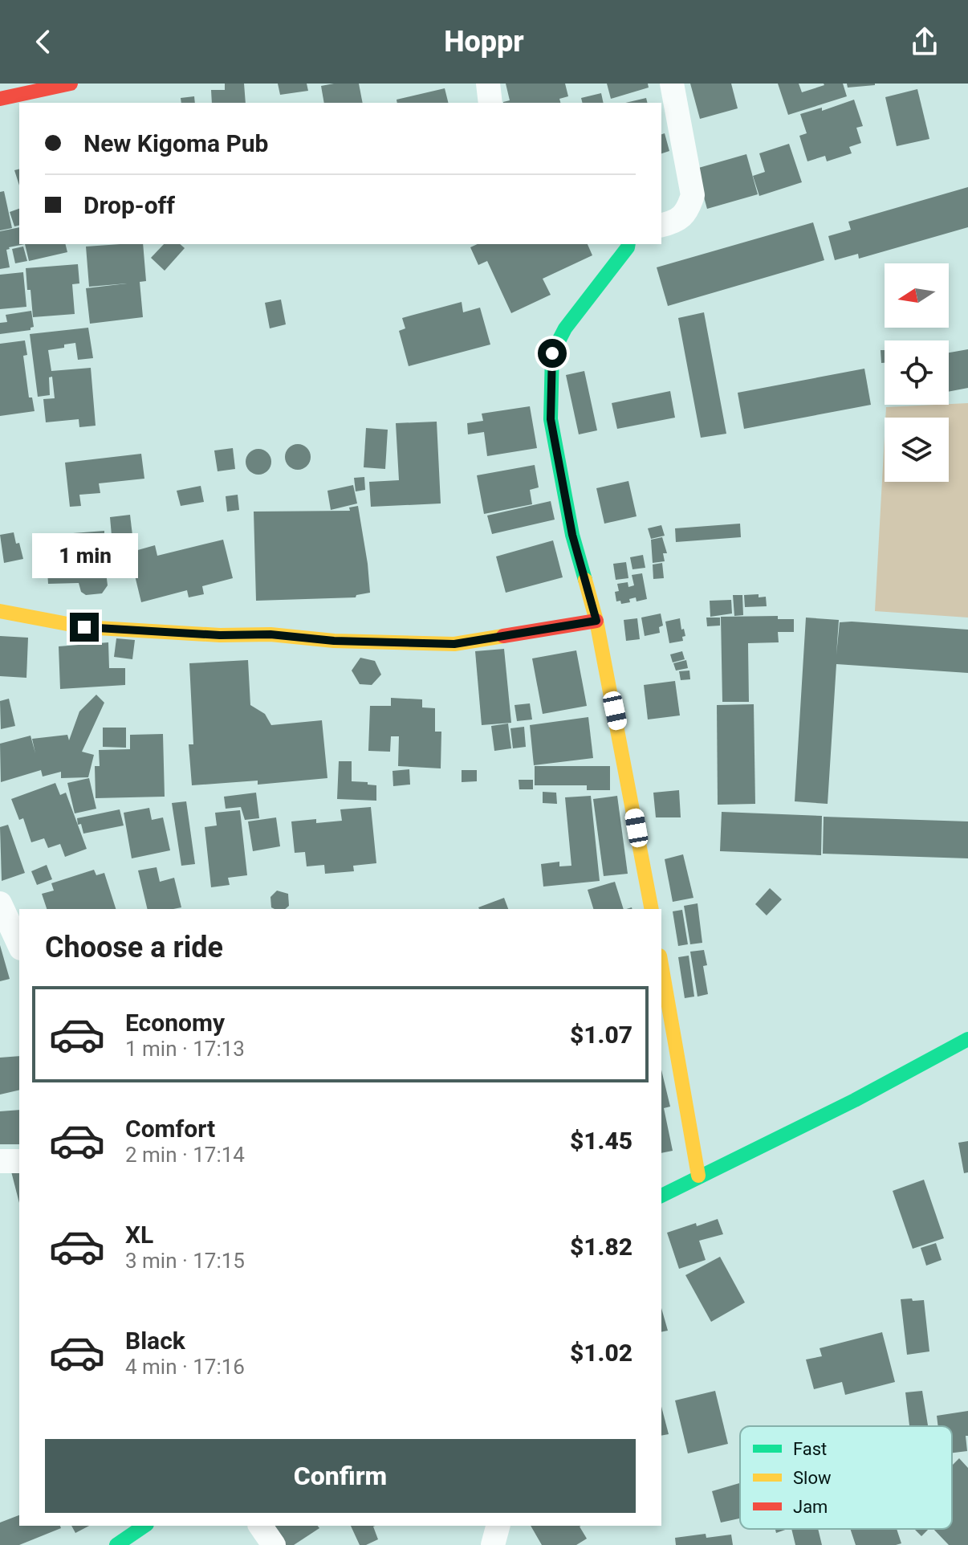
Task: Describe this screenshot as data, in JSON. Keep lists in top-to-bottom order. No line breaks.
{"legend":["Fast","Slow","Jam"],"north":"left","page":{"header":"Hoppr","banner":["New Kigoma Pub","Drop-off"],"bubble":"1 min","heading":"Choose a ride","list":[{"name":"Economy","note":"1 min · 17:13","value":"$1.07"},{"name":"Comfort","note":"2 min · 17:14","value":"$1.45"},{"name":"XL","note":"3 min · 17:15","value":"$1.82"},{"name":"Black","note":"4 min · 17:16","value":"$1.02"}],"buttons":"Confirm"}}
